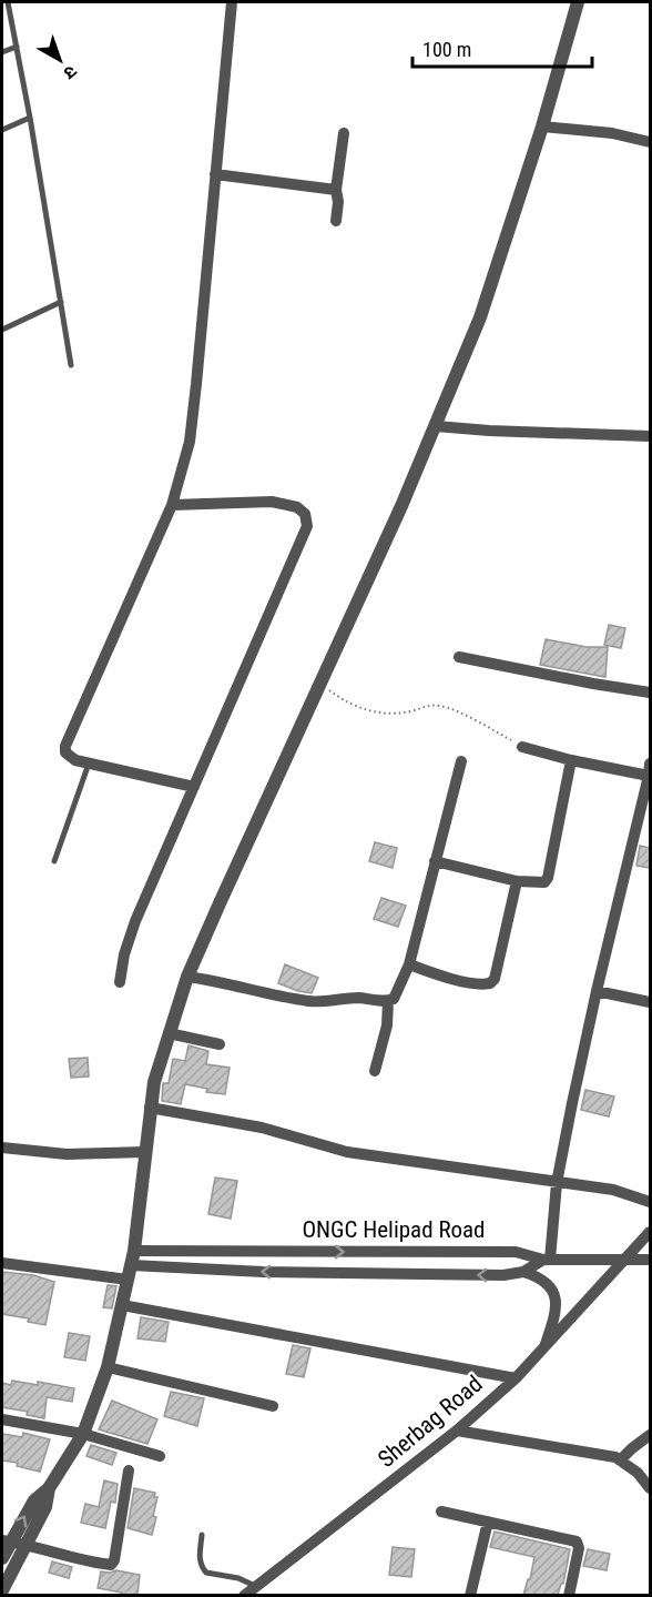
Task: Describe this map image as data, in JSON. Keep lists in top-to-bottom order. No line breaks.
{"streets":{"street":["ONGC Helipad Road","Sherbag Road"]},"crossings":[["ONGC Helipad Road","Sherbag Road"]],"scale_bar":"100 m","north":"bottom right"}
